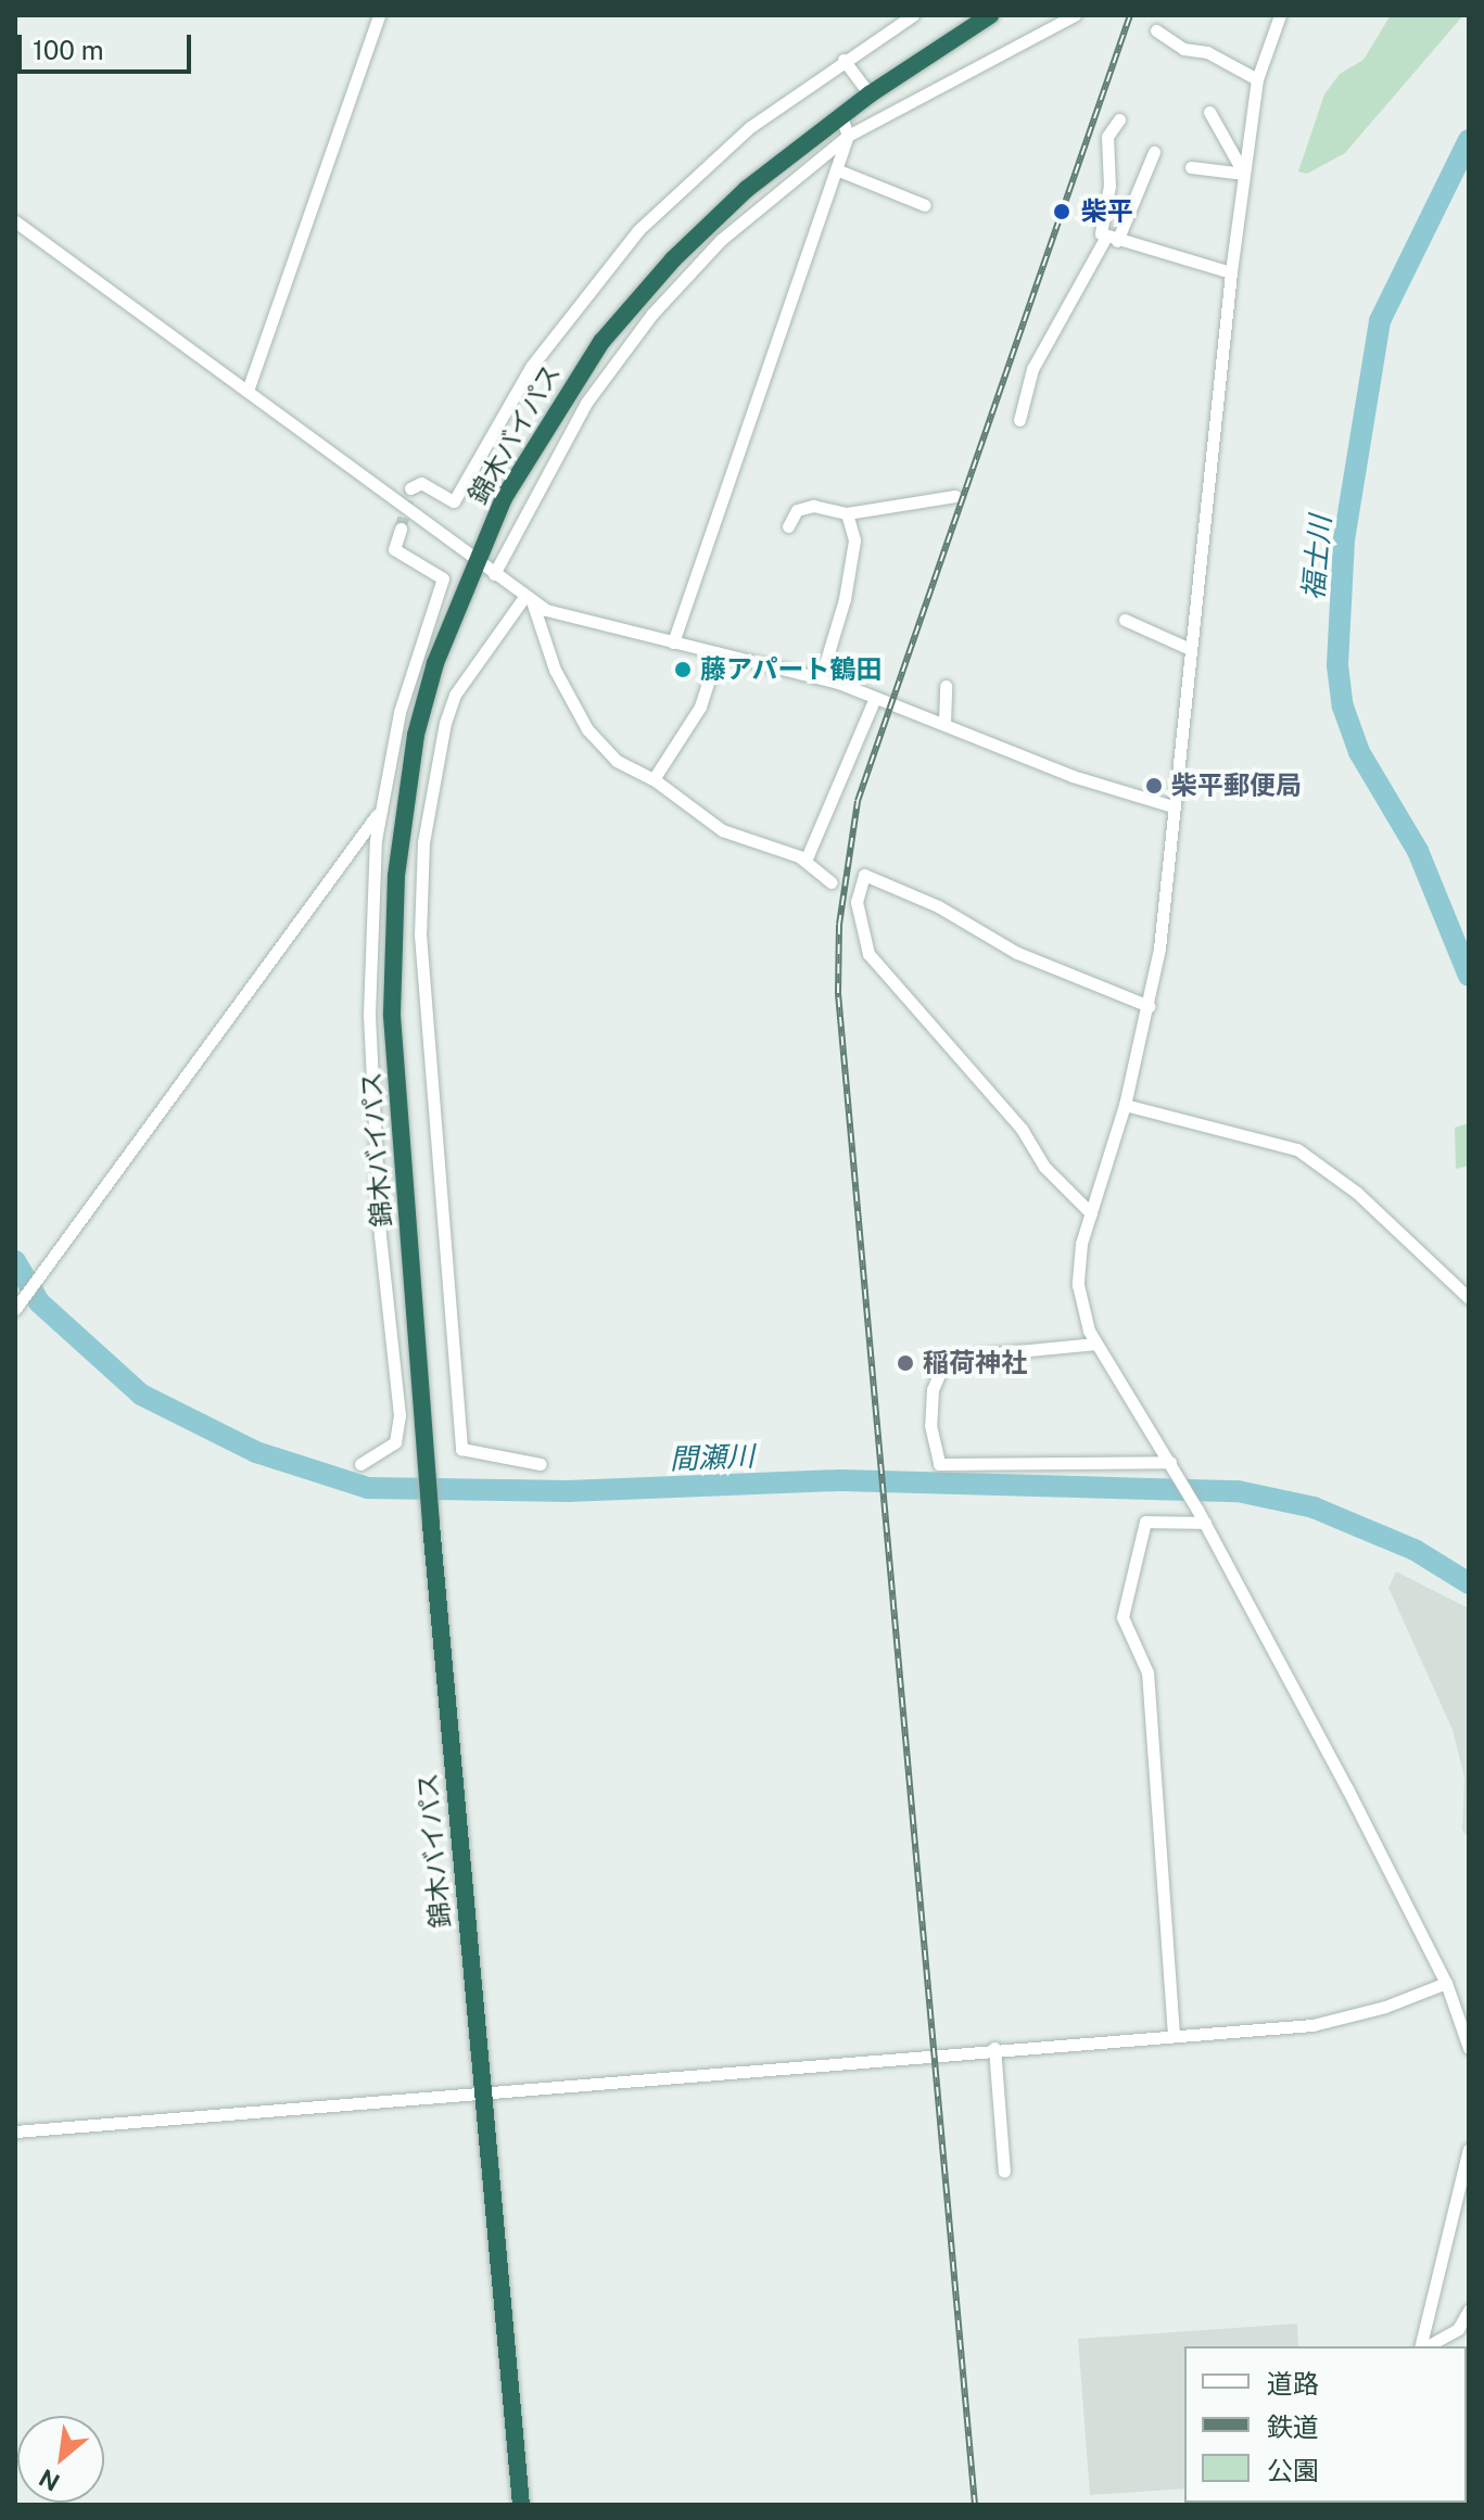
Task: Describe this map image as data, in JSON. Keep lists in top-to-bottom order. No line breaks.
{"streets":{"highway":["錦木バイパス"]},"water":["福士川","間瀬川"],"places":["柴平","藤アパート鶴田","柴平郵便局","稲荷神社"],"legend":["道路","鉄道","公園"],"scale_bar":"100 m","north":"bottom left"}
